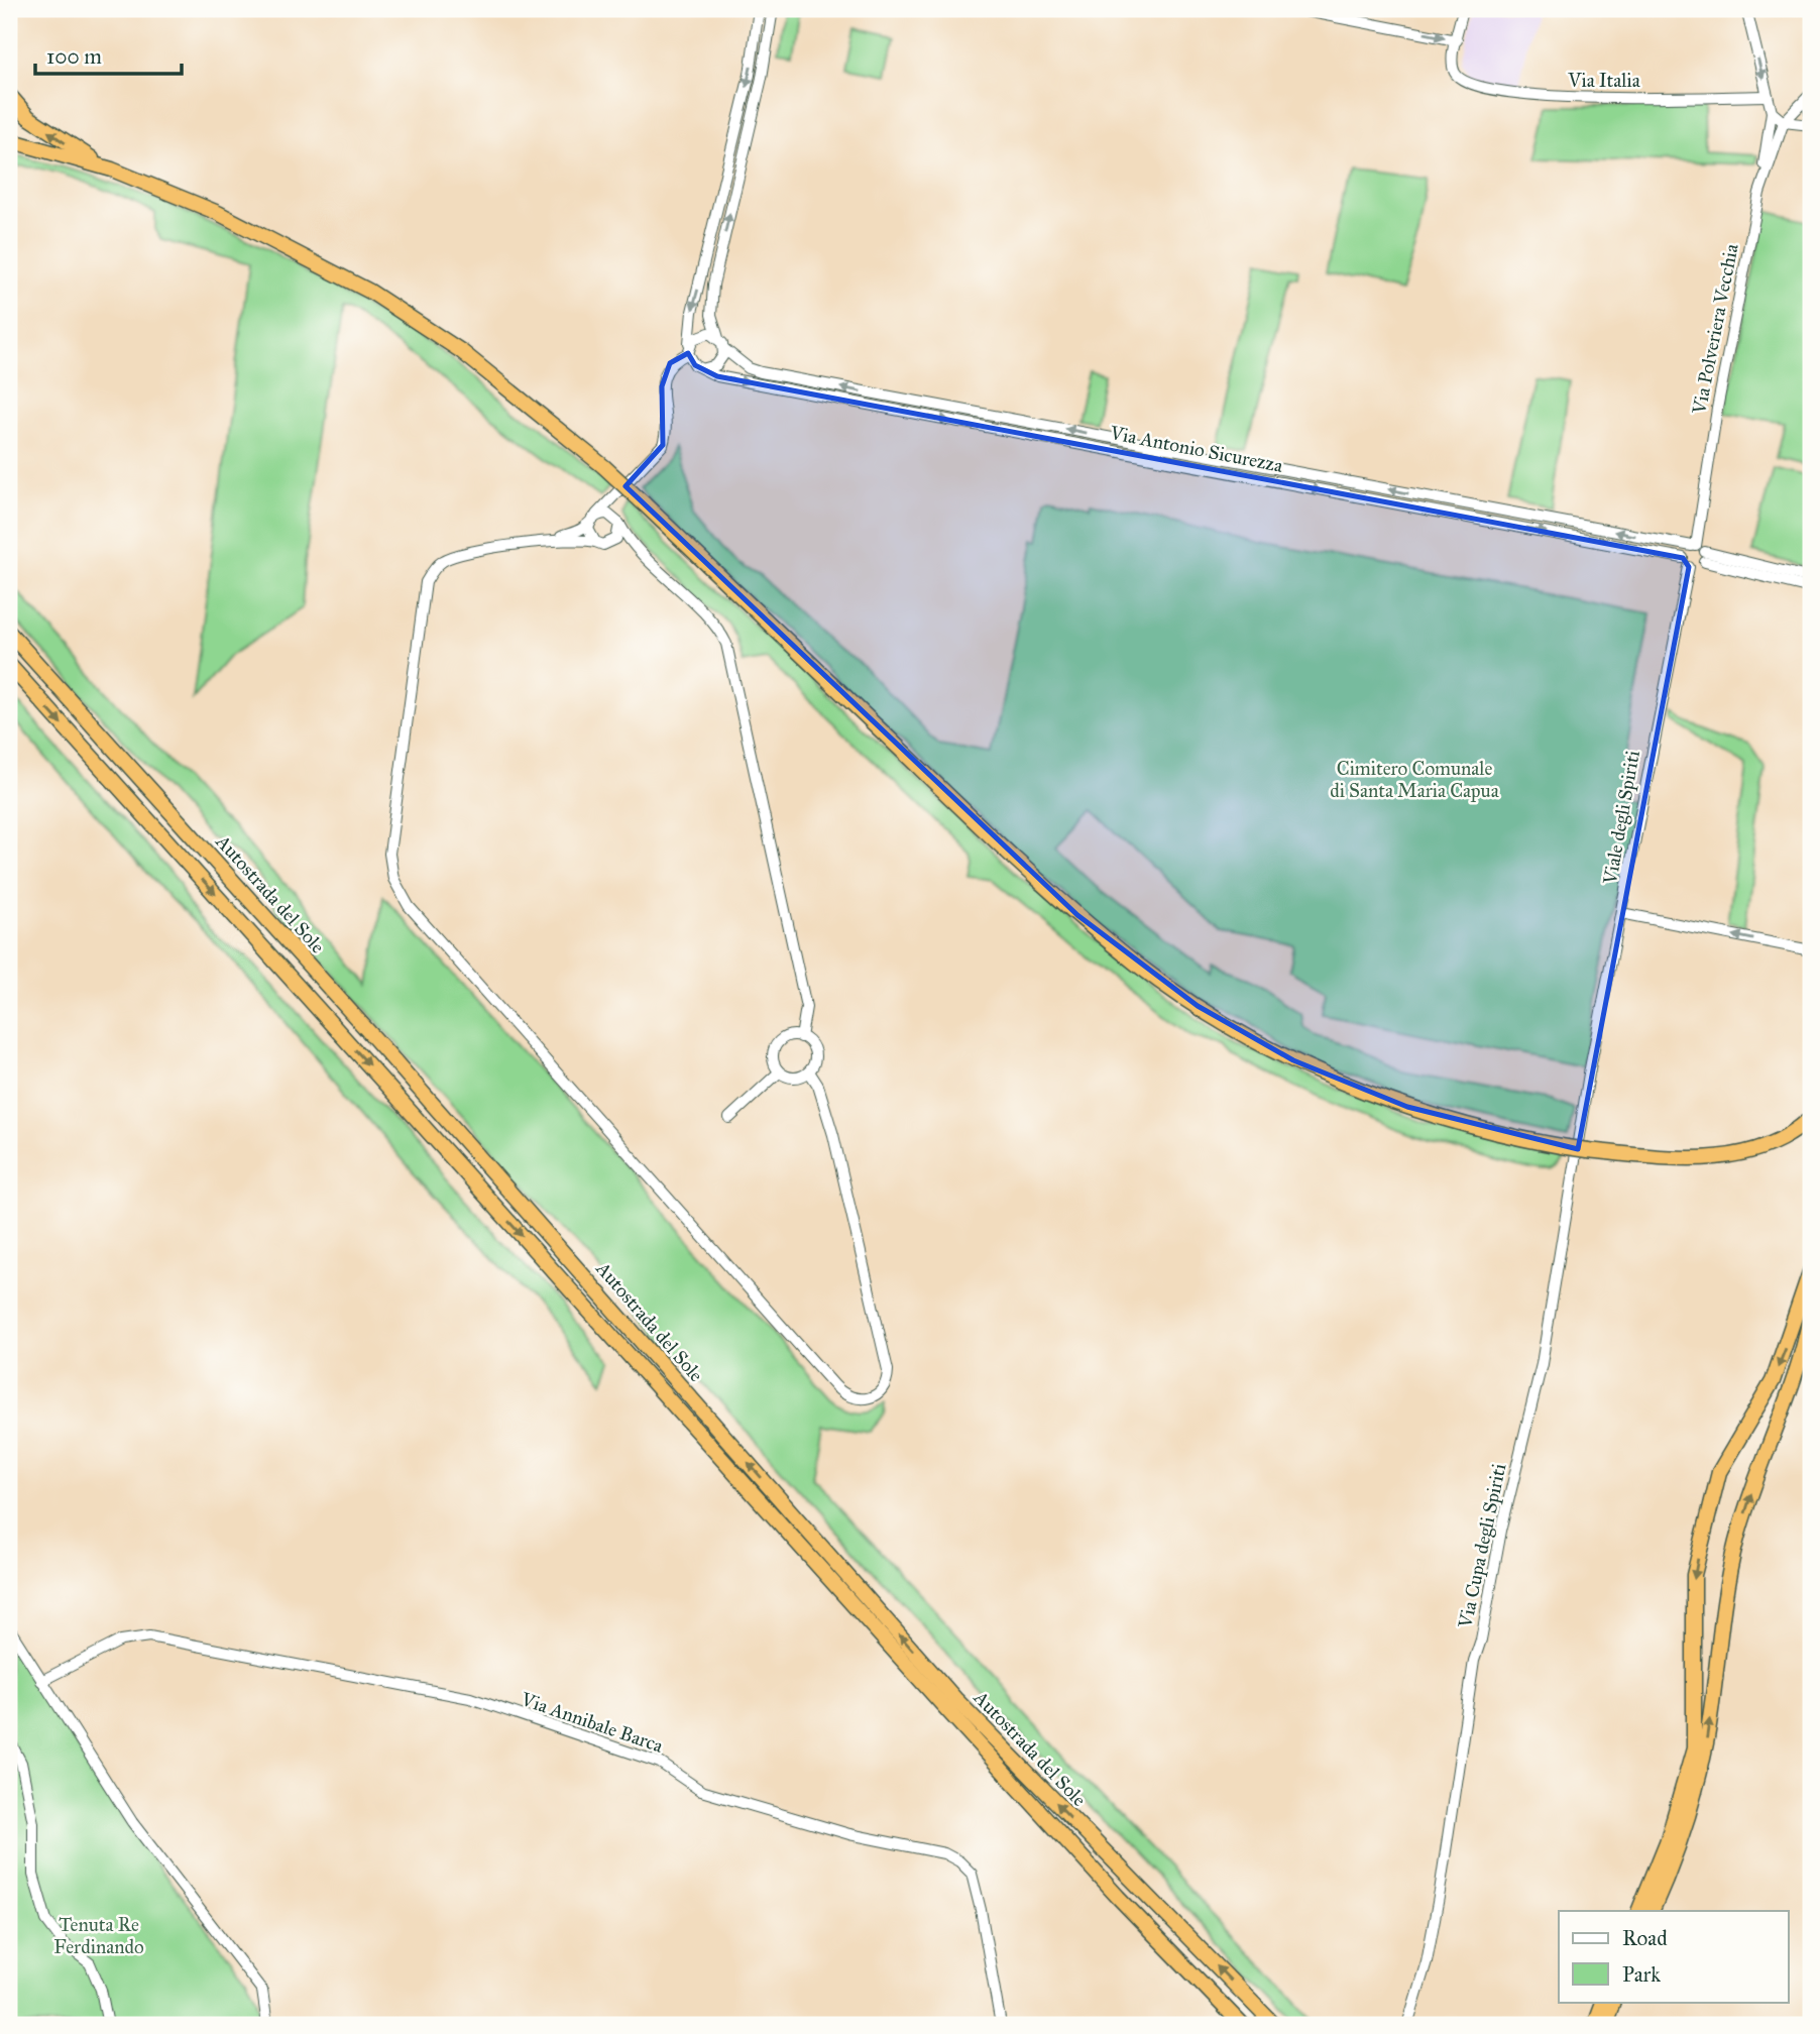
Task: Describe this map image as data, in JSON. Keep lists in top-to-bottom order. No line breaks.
{"streets":{"highway":["Autostrada del Sole"],"street":["Via Italia","Via Polveriera Vecchia","Via Antonio Sicurezza","Viale degli Spiriti","Via Cupa degli Spiriti","Via Annibale Barca"]},"crossings":[["Via Polveriera Vecchia","Via Antonio Sicurezza"],["Via Antonio Sicurezza","Viale degli Spiriti"],["Viale degli Spiriti","Via Cupa degli Spiriti"]],"parks":["Cimitero Comunale di Santa Maria Capua","Tenuta Re Ferdinando"],"legend":["Road","Park"],"scale_bar":"100 m"}
